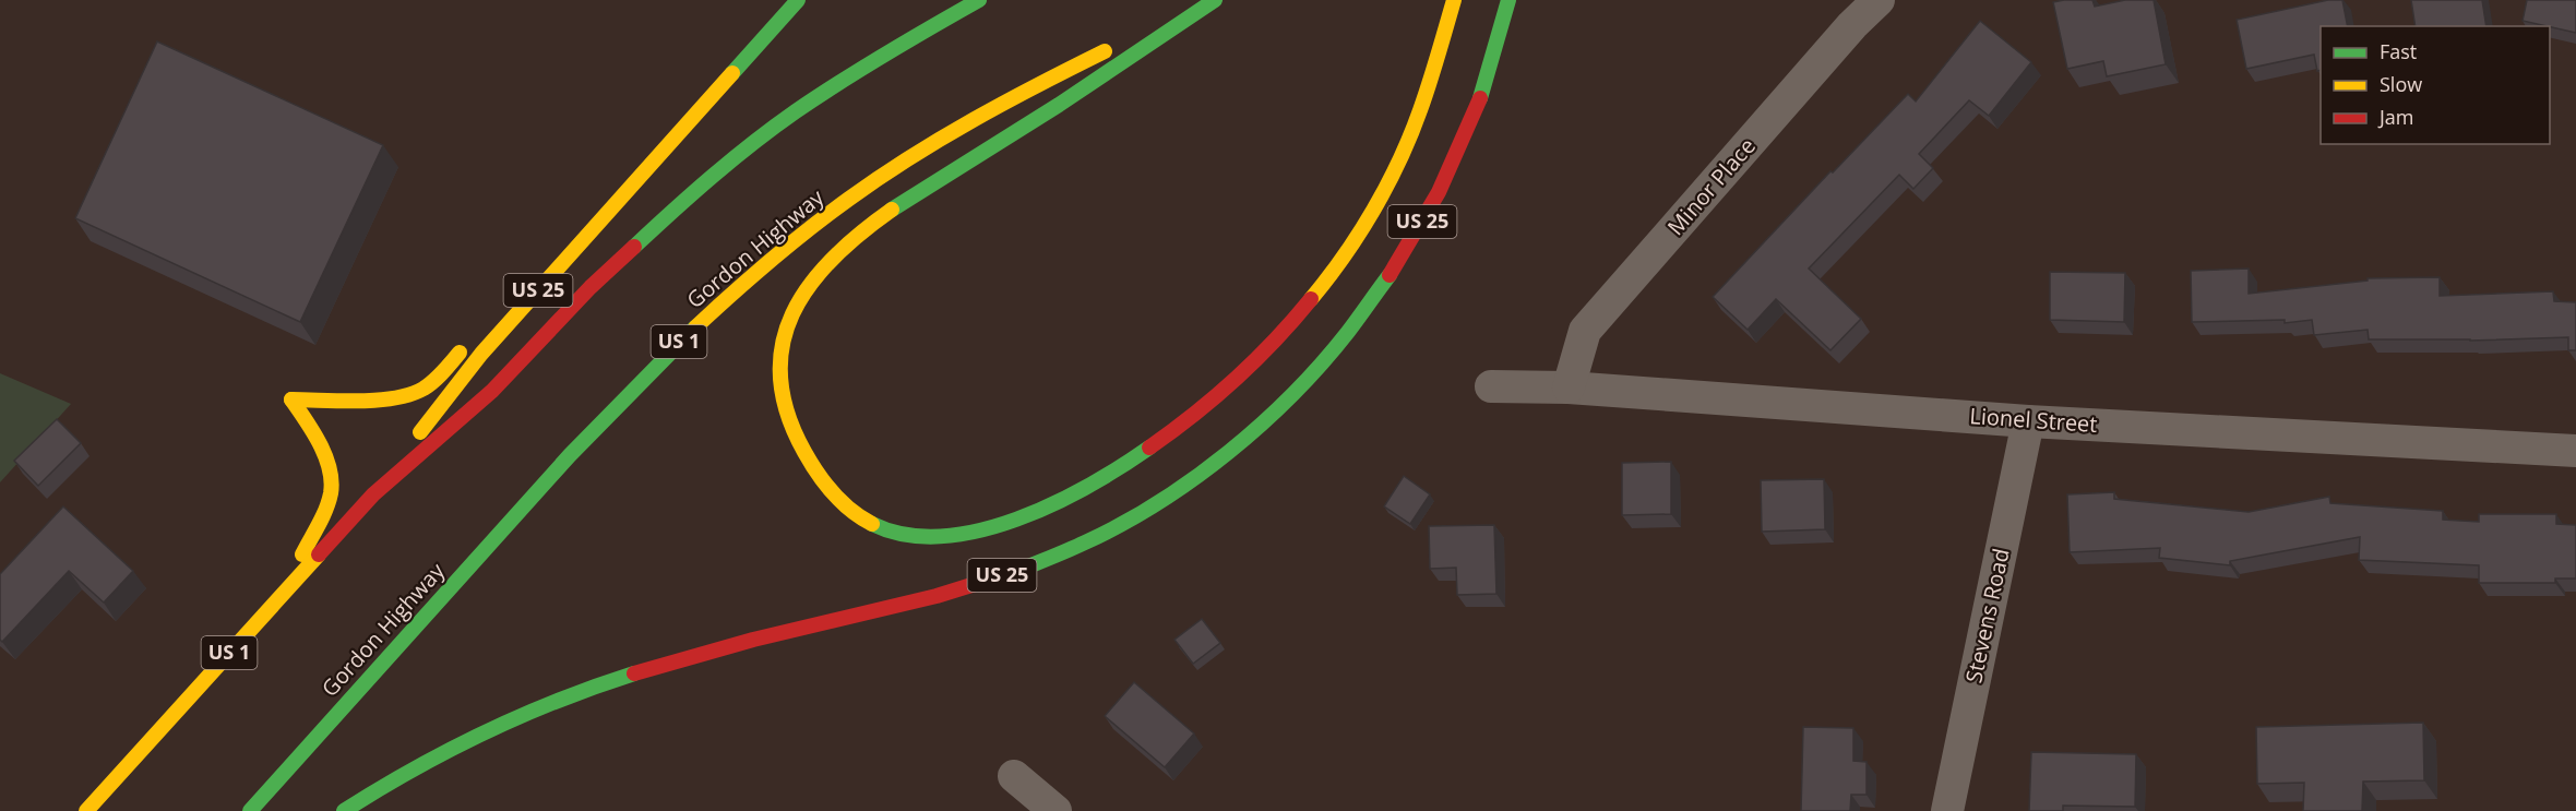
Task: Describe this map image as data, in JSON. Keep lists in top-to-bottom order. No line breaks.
{"streets":{"highway":["US 25","Gordon Highway","US 1"],"street":["Minor Place","Lionel Street","Stevens Road"]},"crossings":[["Minor Place","Lionel Street"],["US 25","US 1"],["Lionel Street","Stevens Road"]],"legend":["Fast","Slow","Jam"]}
